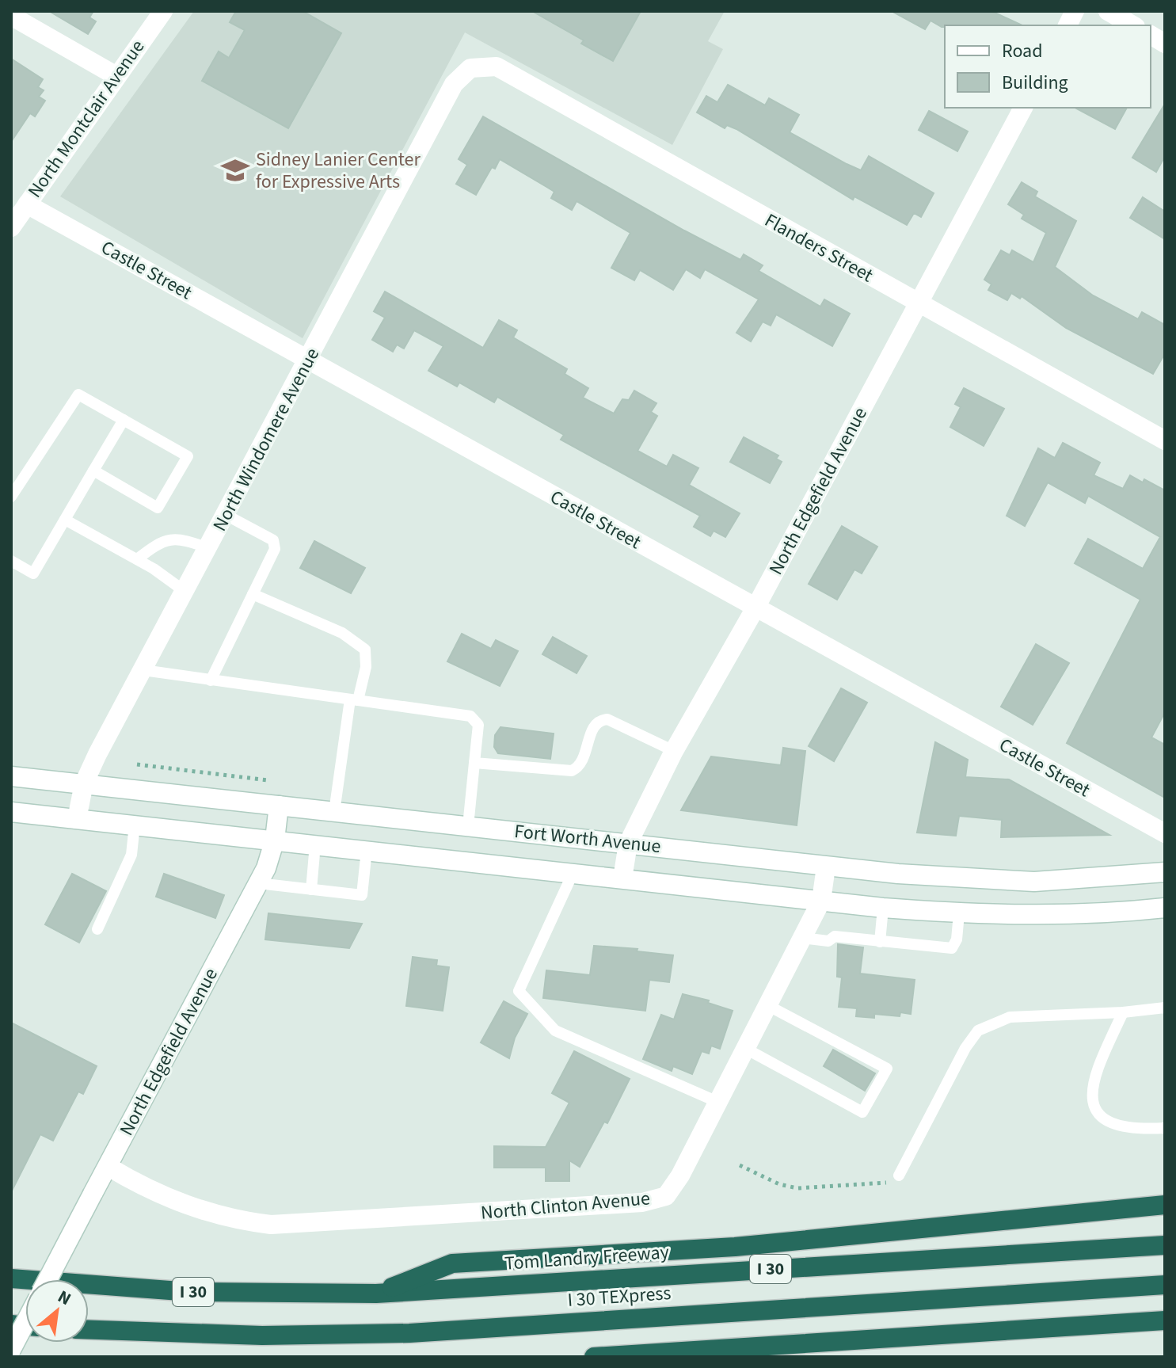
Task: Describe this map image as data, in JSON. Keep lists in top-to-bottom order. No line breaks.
{"streets":{"highway":["Tom Landry Freeway","I 30","I 30 TEXpress"],"street":["North Montclair Avenue","Flanders Street","Castle Street","North Windomere Avenue","North Edgefield Avenue","Fort Worth Avenue","North Clinton Avenue"]},"crossings":[["North Montclair Avenue","Castle Street"],["Flanders Street","North Windomere Avenue"],["Flanders Street","North Edgefield Avenue"],["Castle Street","North Windomere Avenue"],["Castle Street","North Edgefield Avenue"],["North Windomere Avenue","Fort Worth Avenue"],["North Edgefield Avenue","Fort Worth Avenue"],["North Edgefield Avenue","North Clinton Avenue"],["Fort Worth Avenue","North Clinton Avenue"]],"places":{"school or university":["Sidney Lanier Center for Expressive Arts"]},"legend":["Road","Building"],"north":"top right"}
